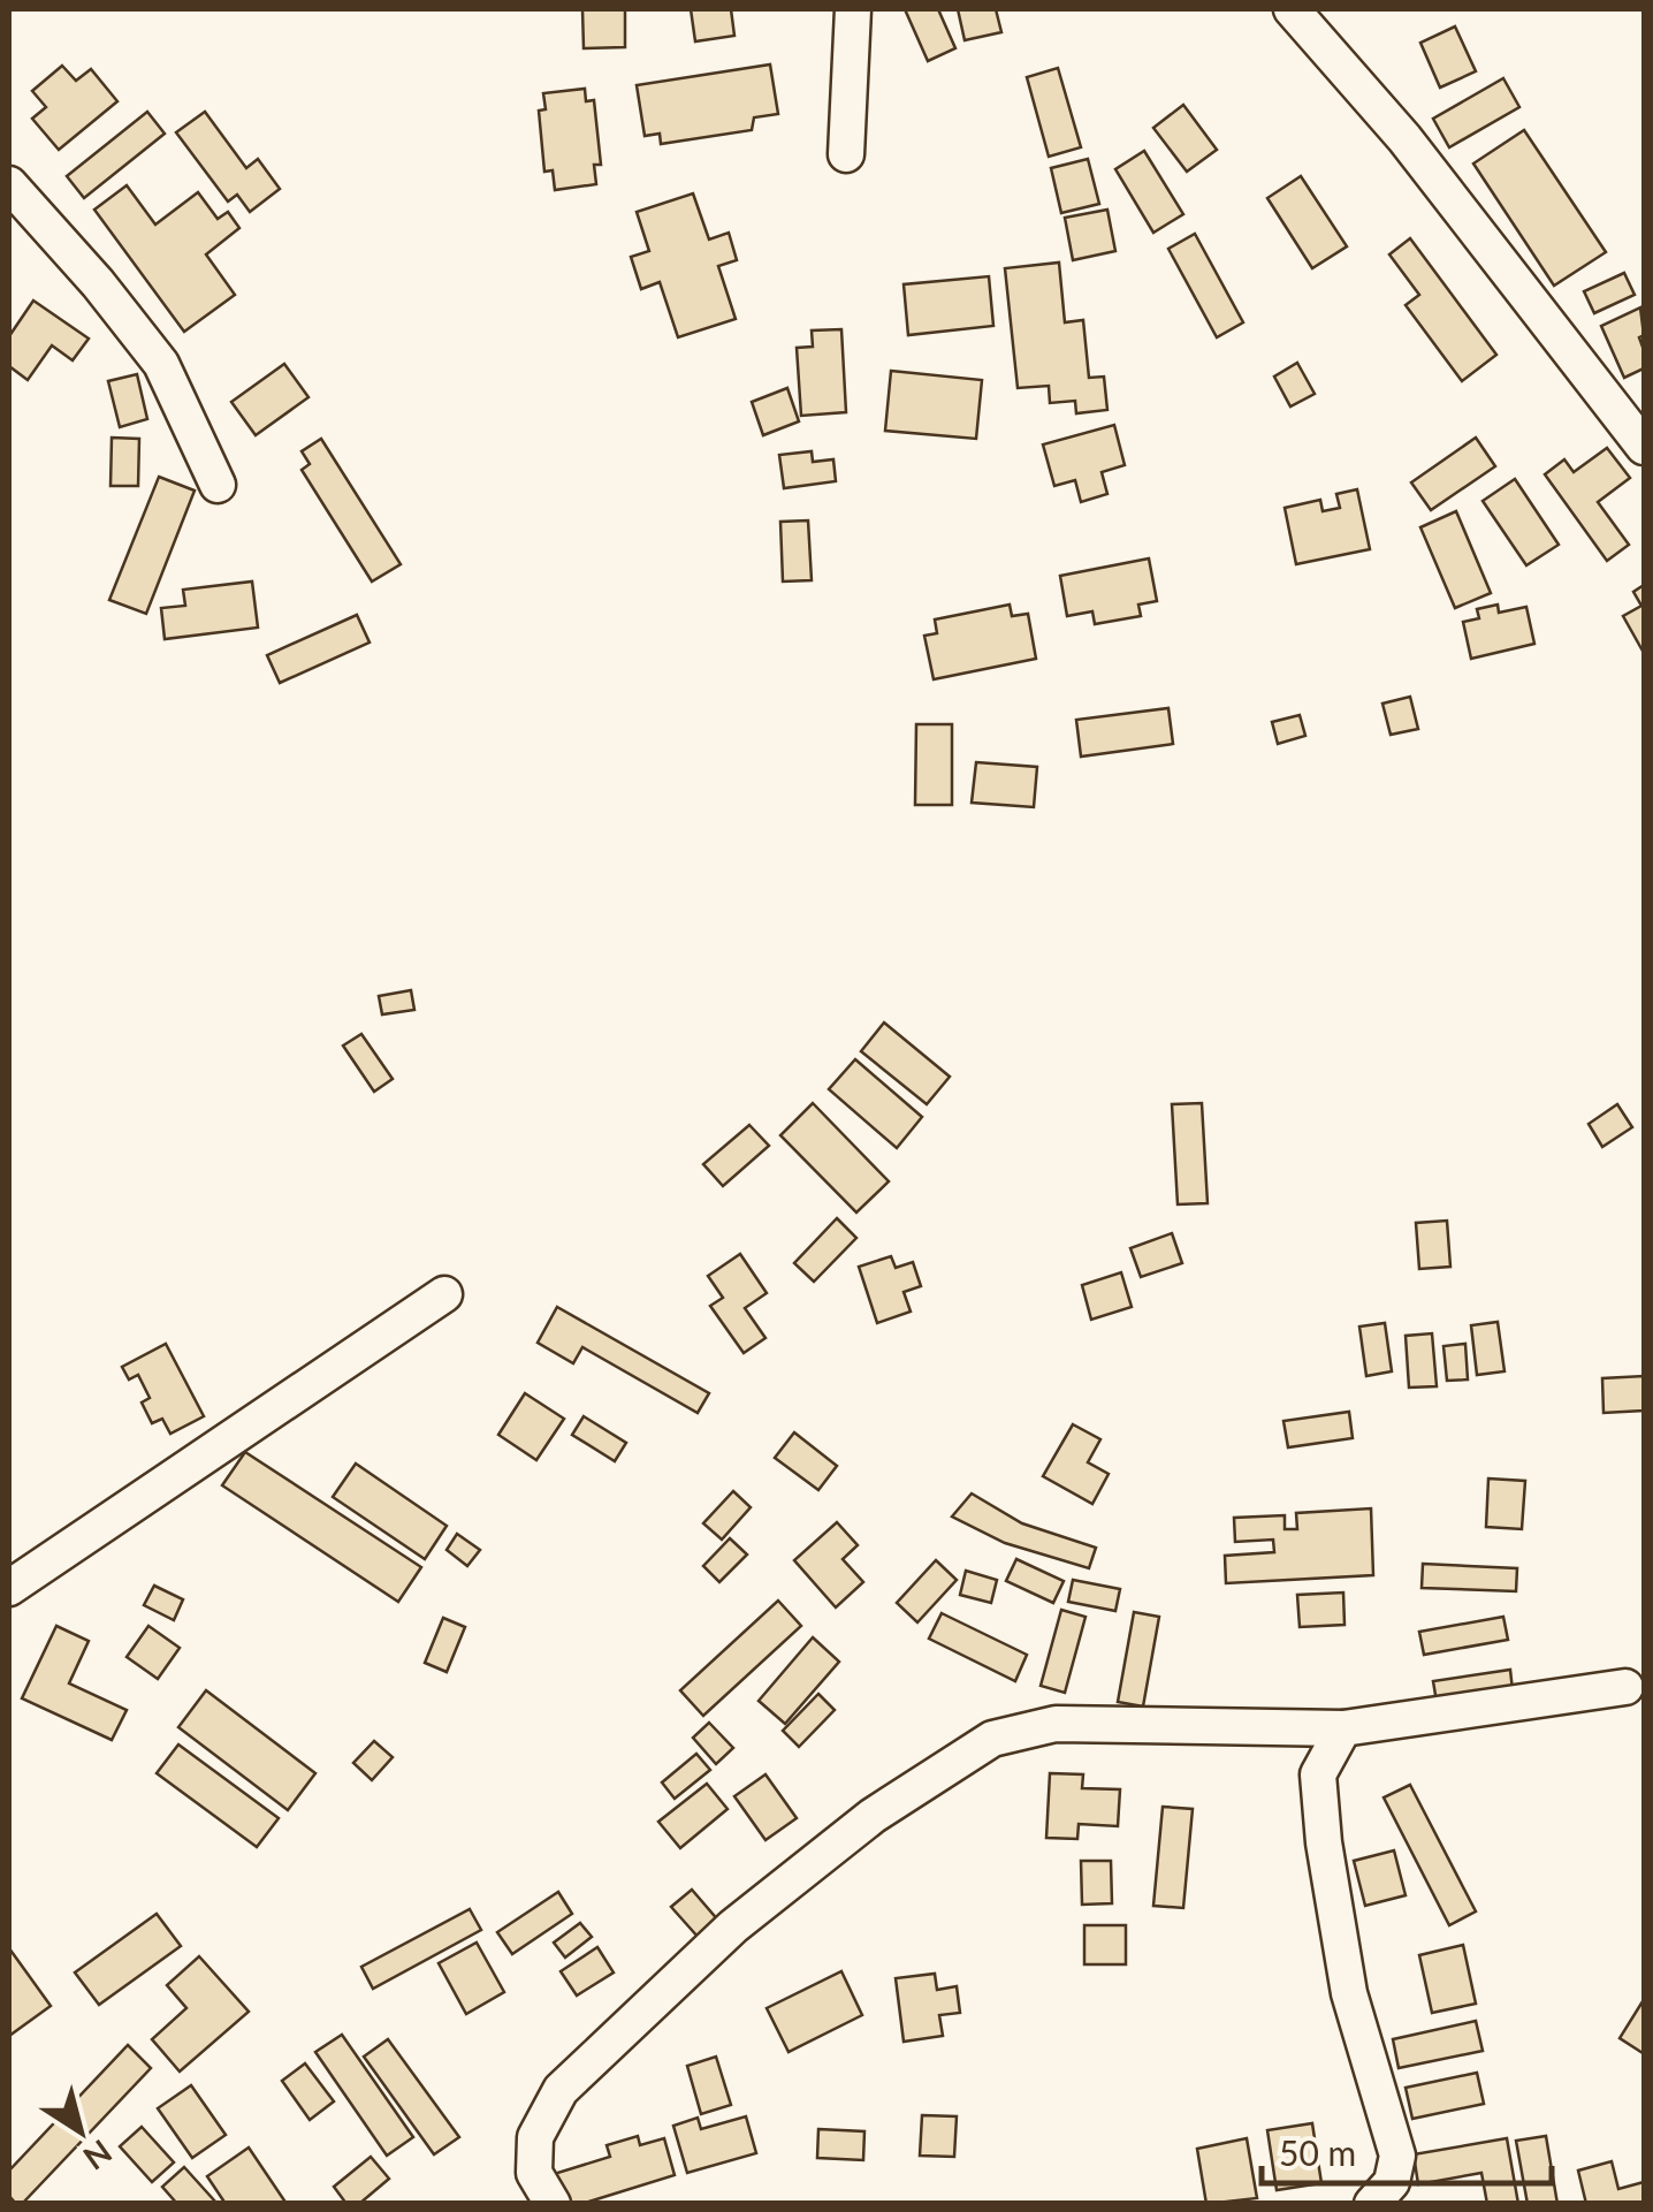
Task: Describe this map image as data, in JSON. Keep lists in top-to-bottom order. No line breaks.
{"scale_bar":"50 m","north":"bottom right"}
